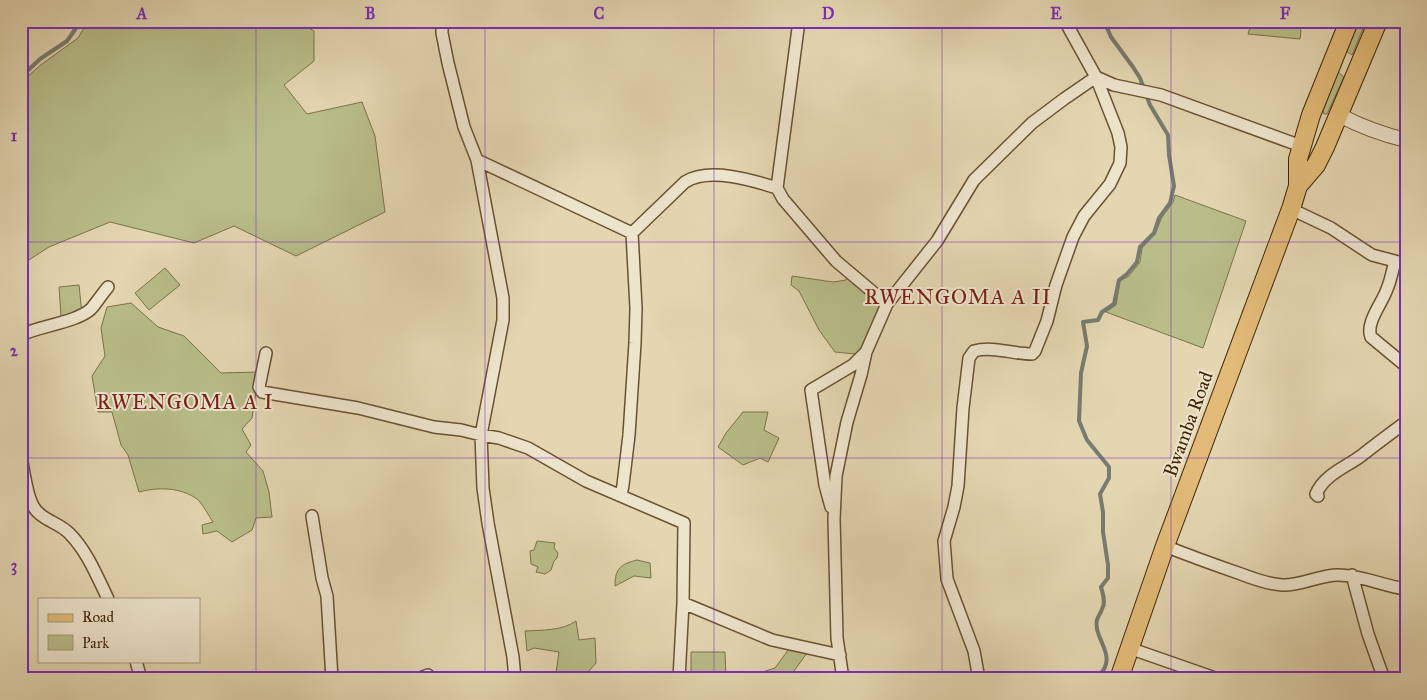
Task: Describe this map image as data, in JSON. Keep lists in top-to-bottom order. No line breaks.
{"streets":{"main road":["Bwamba Road"]},"districts":["RWENGOMA A II","RWENGOMA A I"],"legend":["Road","Park"],"grid":{"columns":["A","B","C","D","E","F"],"rows":["1","2","3"]}}
